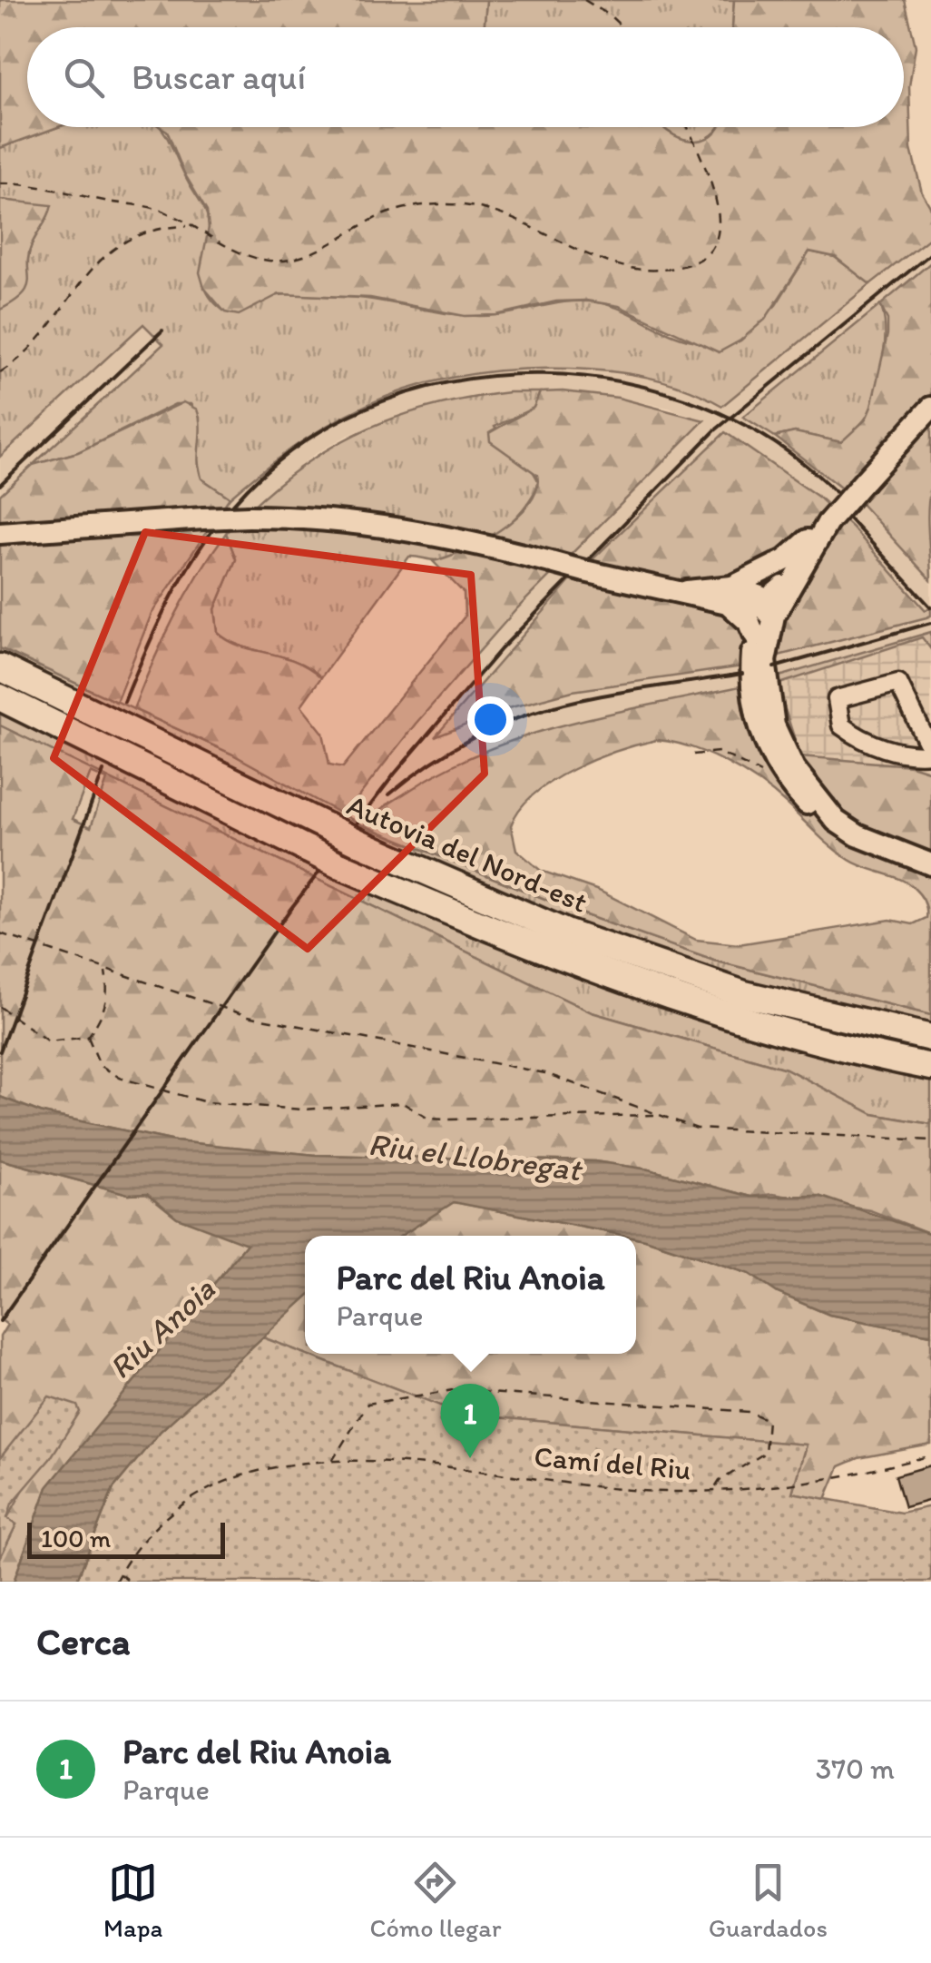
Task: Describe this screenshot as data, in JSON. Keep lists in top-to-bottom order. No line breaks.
{"streets":{"highway":["Autovia del Nord-est"],"path":["Camí del Riu"]},"water":["Riu el Llobregat","Riu Anoia"],"scale_bar":"100 m","page":{"search":"Buscar aquí","popup":["Parc del Riu Anoia","Parque"],"pins":"1","scale":"100 m","heading":"Cerca","list":[{"mark":"1","name":"Parc del Riu Anoia","note":"Parque","value":"370 m"}],"nav":["Mapa","Cómo llegar","Guardados"]}}
